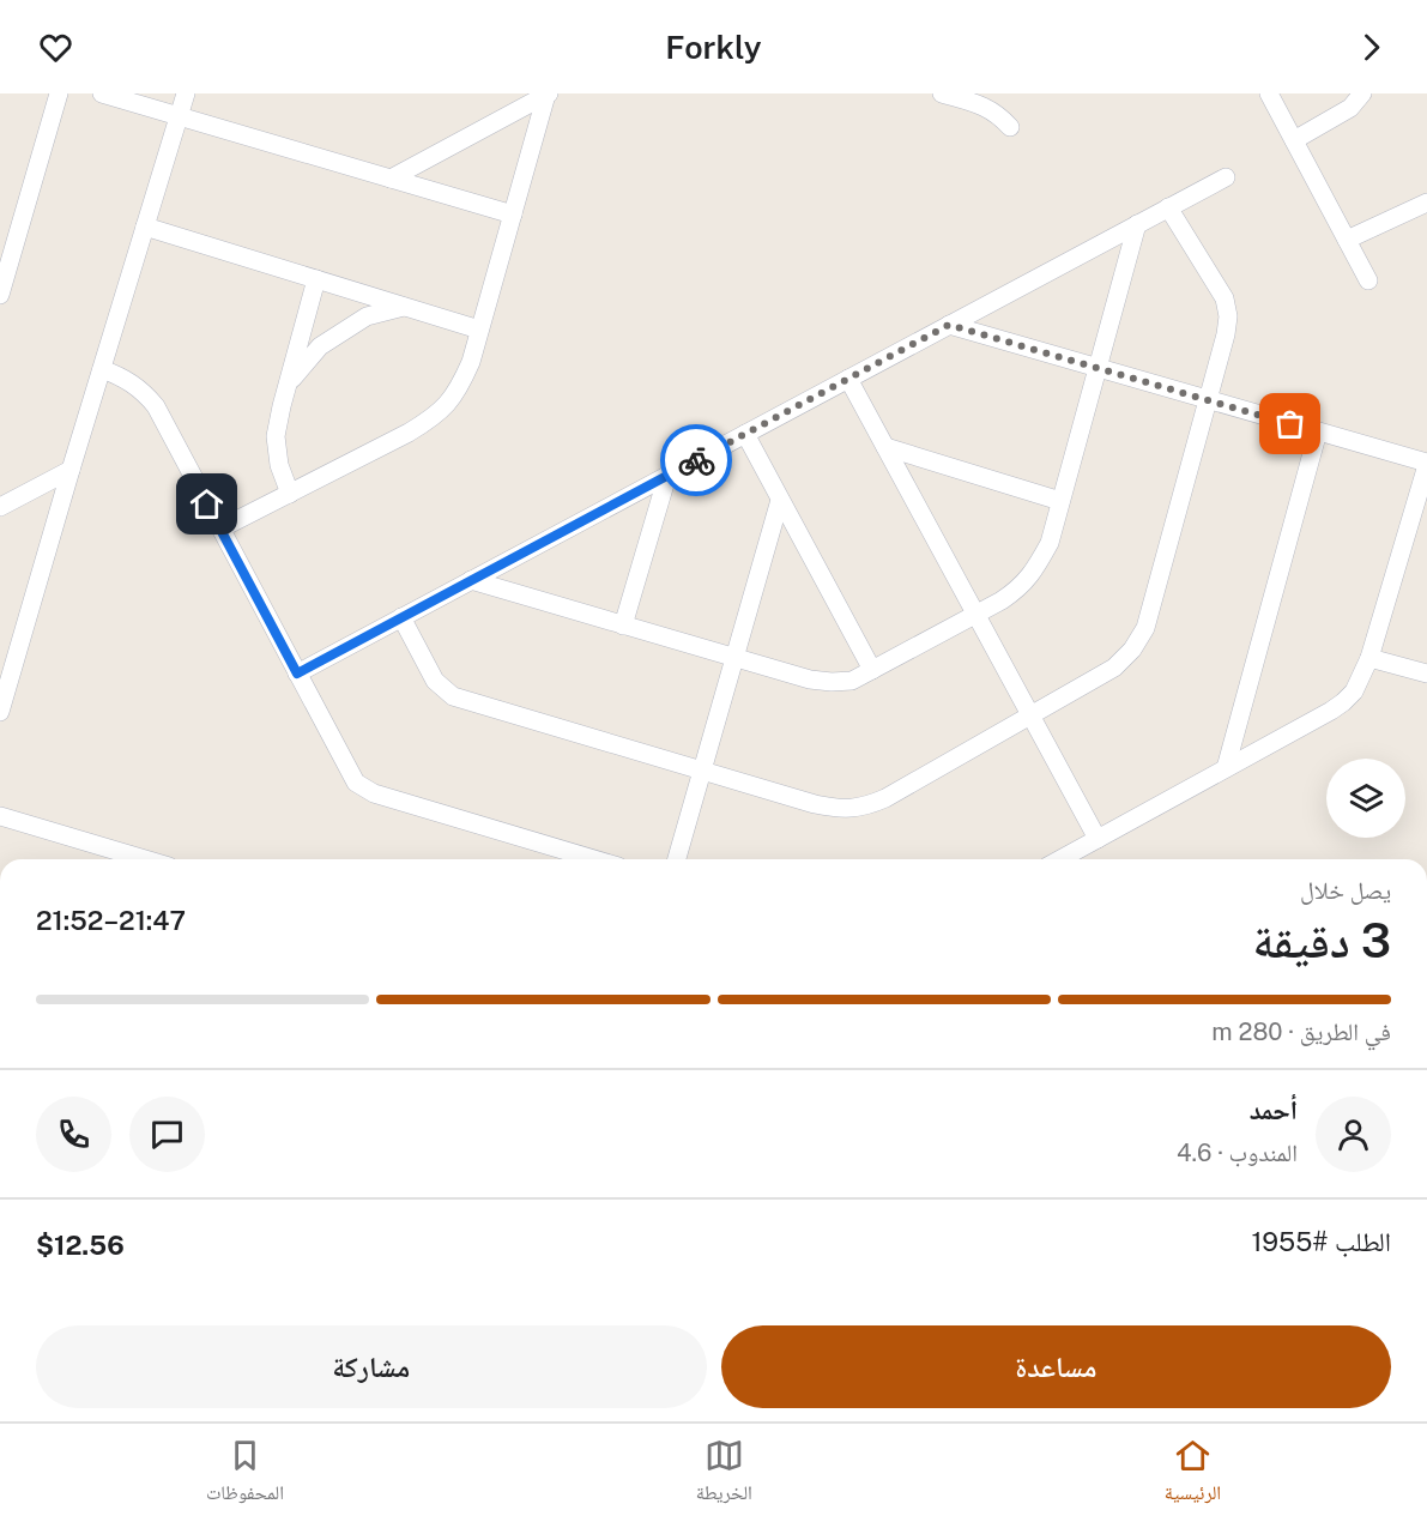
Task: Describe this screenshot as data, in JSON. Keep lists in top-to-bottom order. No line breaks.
{"page":{"header":"Forkly","heading":["3 دقيقة","يصل خلال","21:47–21:52"],"panel":["أحمد","المندوب · 4.6","الطلب #1955","$12.56"],"bar":"في الطريق · 280 m","buttons":["مساعدة","مشاركة"],"tabs":["الرئيسية","الخريطة","المحفوظات"]}}
